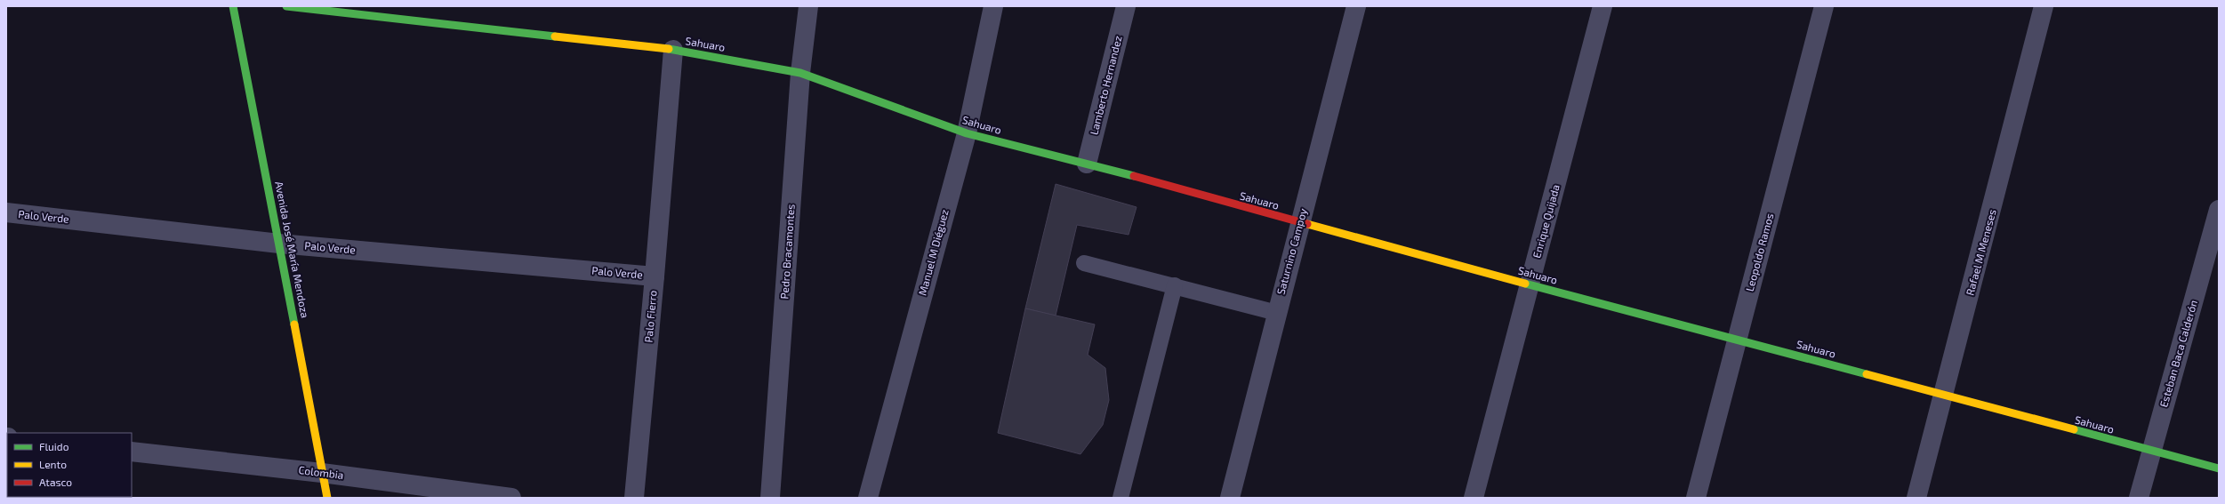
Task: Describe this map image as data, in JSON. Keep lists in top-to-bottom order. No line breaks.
{"streets":{"street":["Sahuaro","Lamberto Hernandez","Palo Verde","Enrique Quijada","Avenida José María Mendoza","Pedro Bracamontes","Saturnino Campoy","Manuel M Diéguez","Leopoldo Ramos","Rafael M Meneses","Palo Fierro","Esteban Baca Calderón","Colombia"]},"crossings":[["Sahuaro","Lamberto Hernandez"],["Sahuaro","Enrique Quijada"],["Sahuaro","Pedro Bracamontes"],["Sahuaro","Saturnino Campoy"],["Sahuaro","Manuel M Diéguez"],["Sahuaro","Leopoldo Ramos"],["Sahuaro","Rafael M Meneses"],["Sahuaro","Palo Fierro"],["Sahuaro","Esteban Baca Calderón"],["Palo Verde","Avenida José María Mendoza"],["Palo Verde","Palo Fierro"],["Avenida José María Mendoza","Colombia"]],"legend":["Fluido","Lento","Atasco"]}
